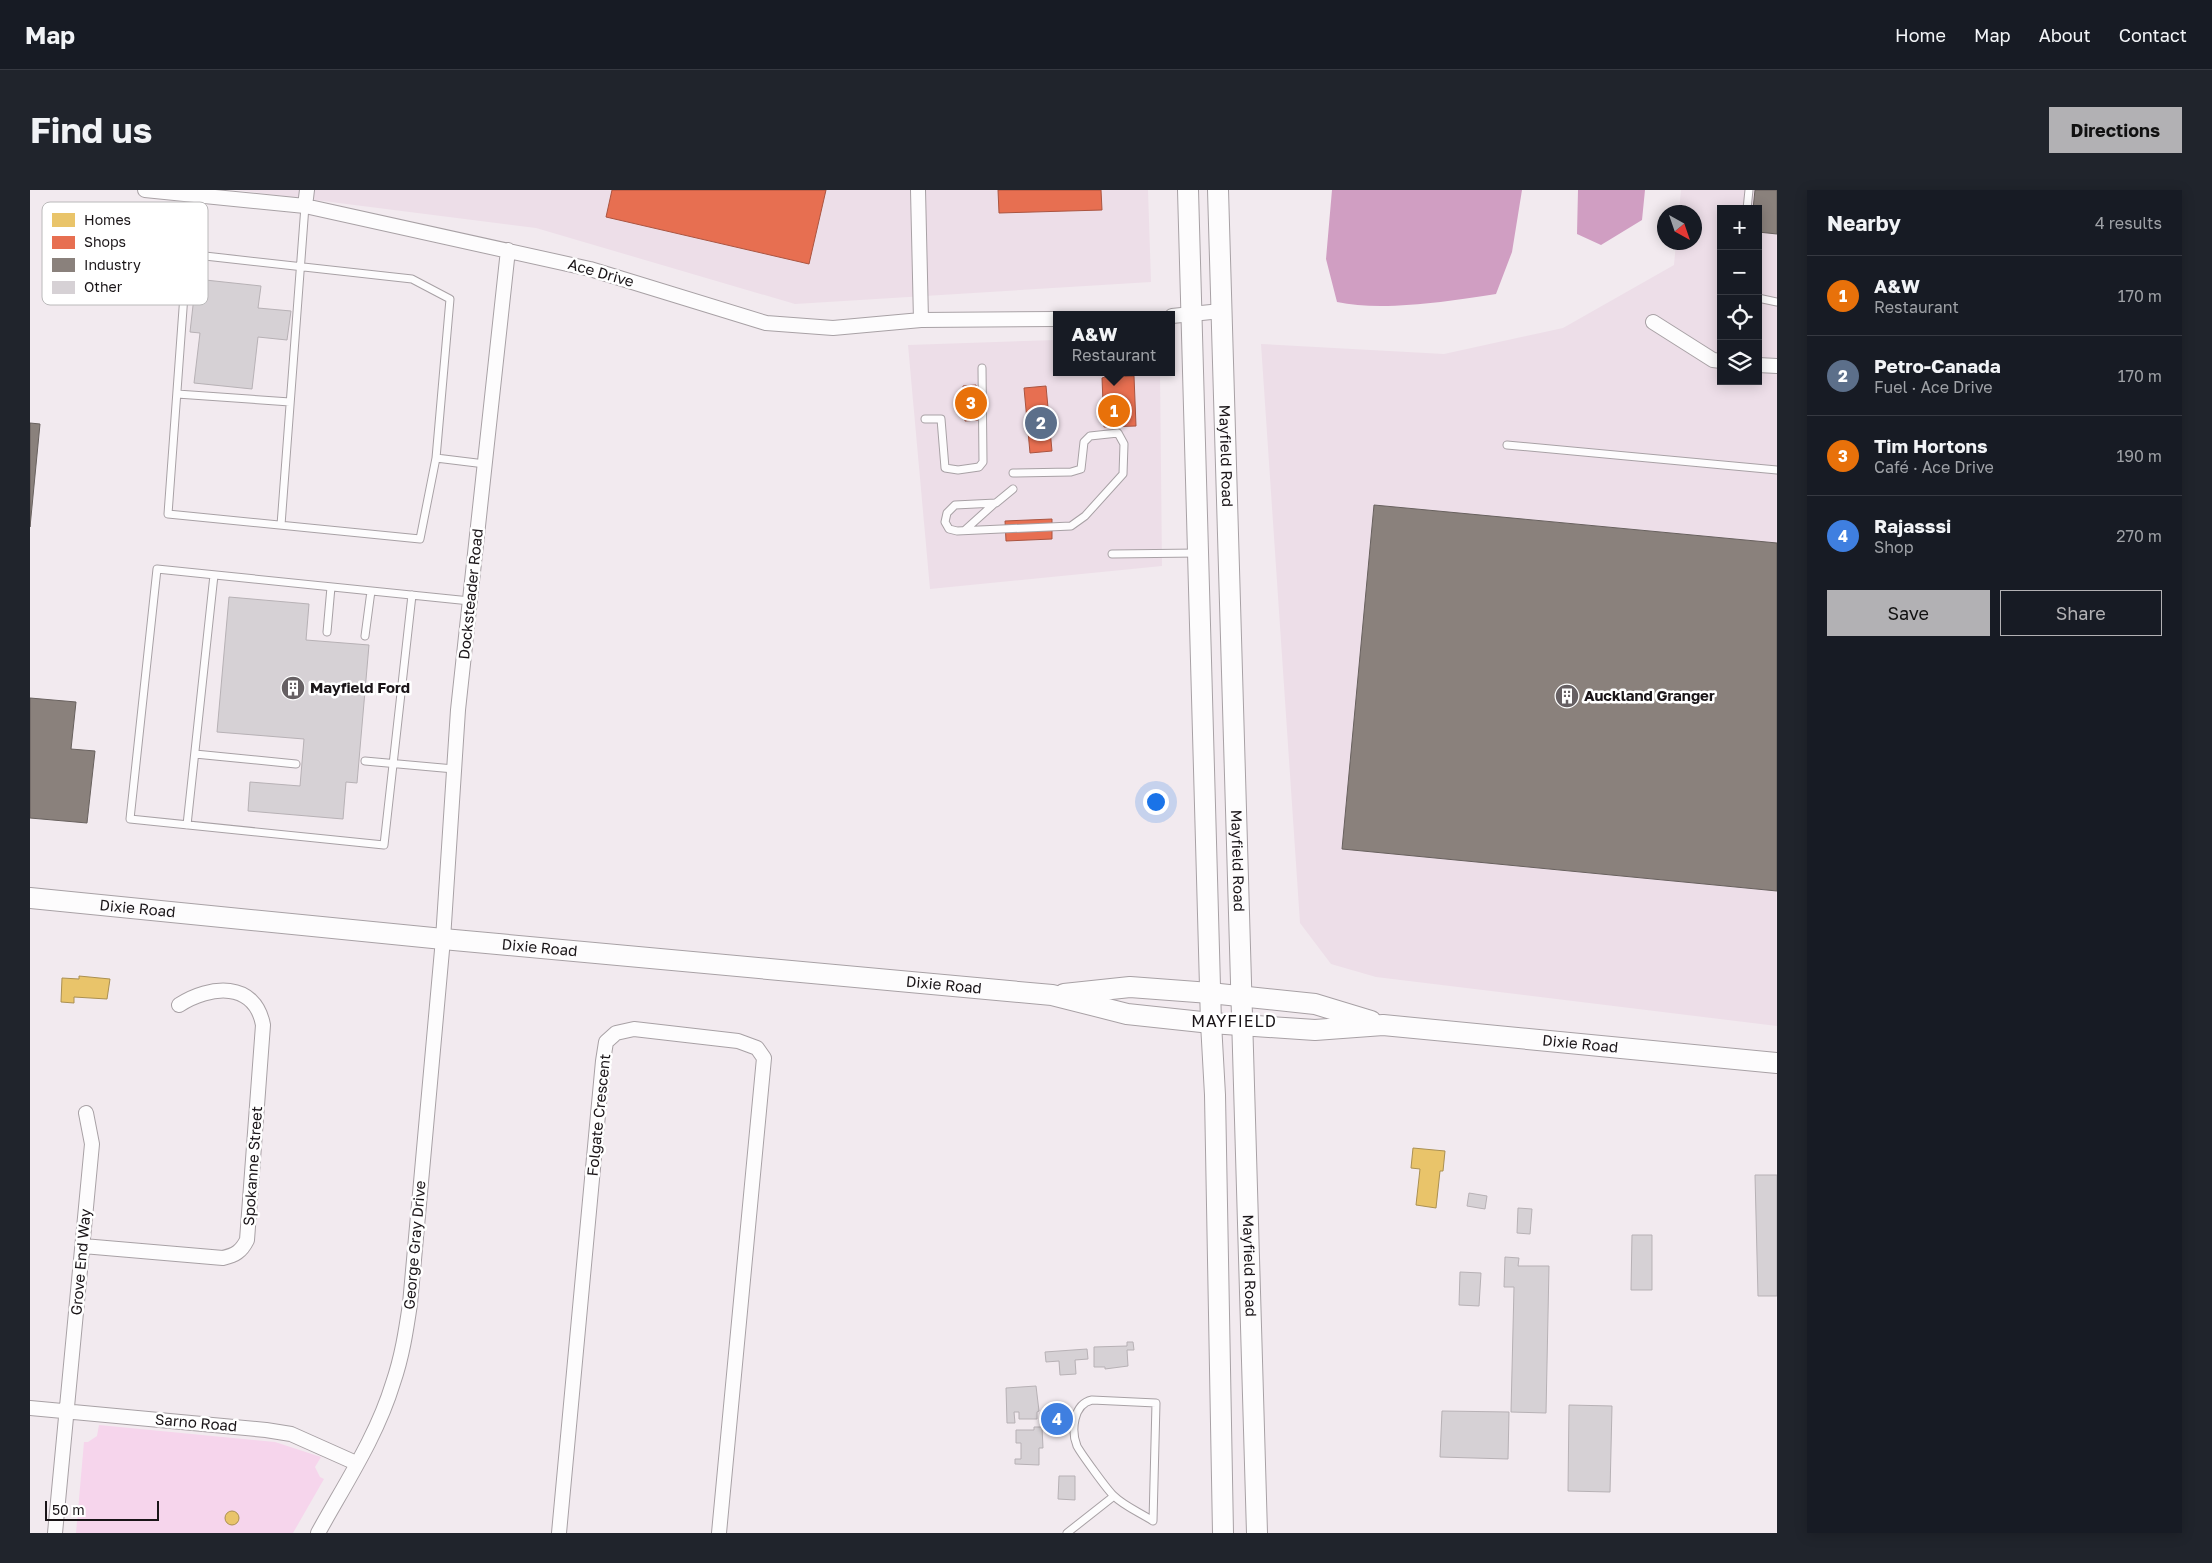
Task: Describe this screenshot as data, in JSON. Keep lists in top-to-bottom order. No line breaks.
{"streets":{"main road":["Mayfield Road","Dixie Road"],"street":["Ace Drive","Docksteader Road","Folgate Crescent","Spokanne Street","George Gray Drive","Grove End Way","Sarno Road"]},"crossings":[["Ace Drive","Docksteader Road"],["Mayfield Road","Dixie Road"],["Docksteader Road","Dixie Road"],["Docksteader Road","George Gray Drive"],["Dixie Road","George Gray Drive"],["Spokanne Street","Grove End Way"],["George Gray Drive","Sarno Road"],["Grove End Way","Sarno Road"]],"districts":["MAYFIELD"],"places":{"building":["Mayfield Ford","Auckland Granger"]},"legend":["Homes","Shops","Industry","Other"],"scale_bar":"50 m","north":"bottom right","page":{"header":"Map","nav":["Home","Map","About","Contact"],"buttons":["Directions",["Save","Share"]],"title":"Find us","heading":["Nearby","4 results"],"map_buttons":["+","−"],"list":[{"mark":"1","name":"A&W","note":"Restaurant","value":"170 m"},{"mark":"2","name":"Petro-Canada","note":"Fuel · Ace Drive","value":"170 m"},{"mark":"3","name":"Tim Hortons","note":"Café · Ace Drive","value":"190 m"},{"mark":"4","name":"Rajasssi","note":"Shop","value":"270 m"}],"popup":["A&W","Restaurant"],"pins":["3","1","2","4"],"scale":"50 m"}}
